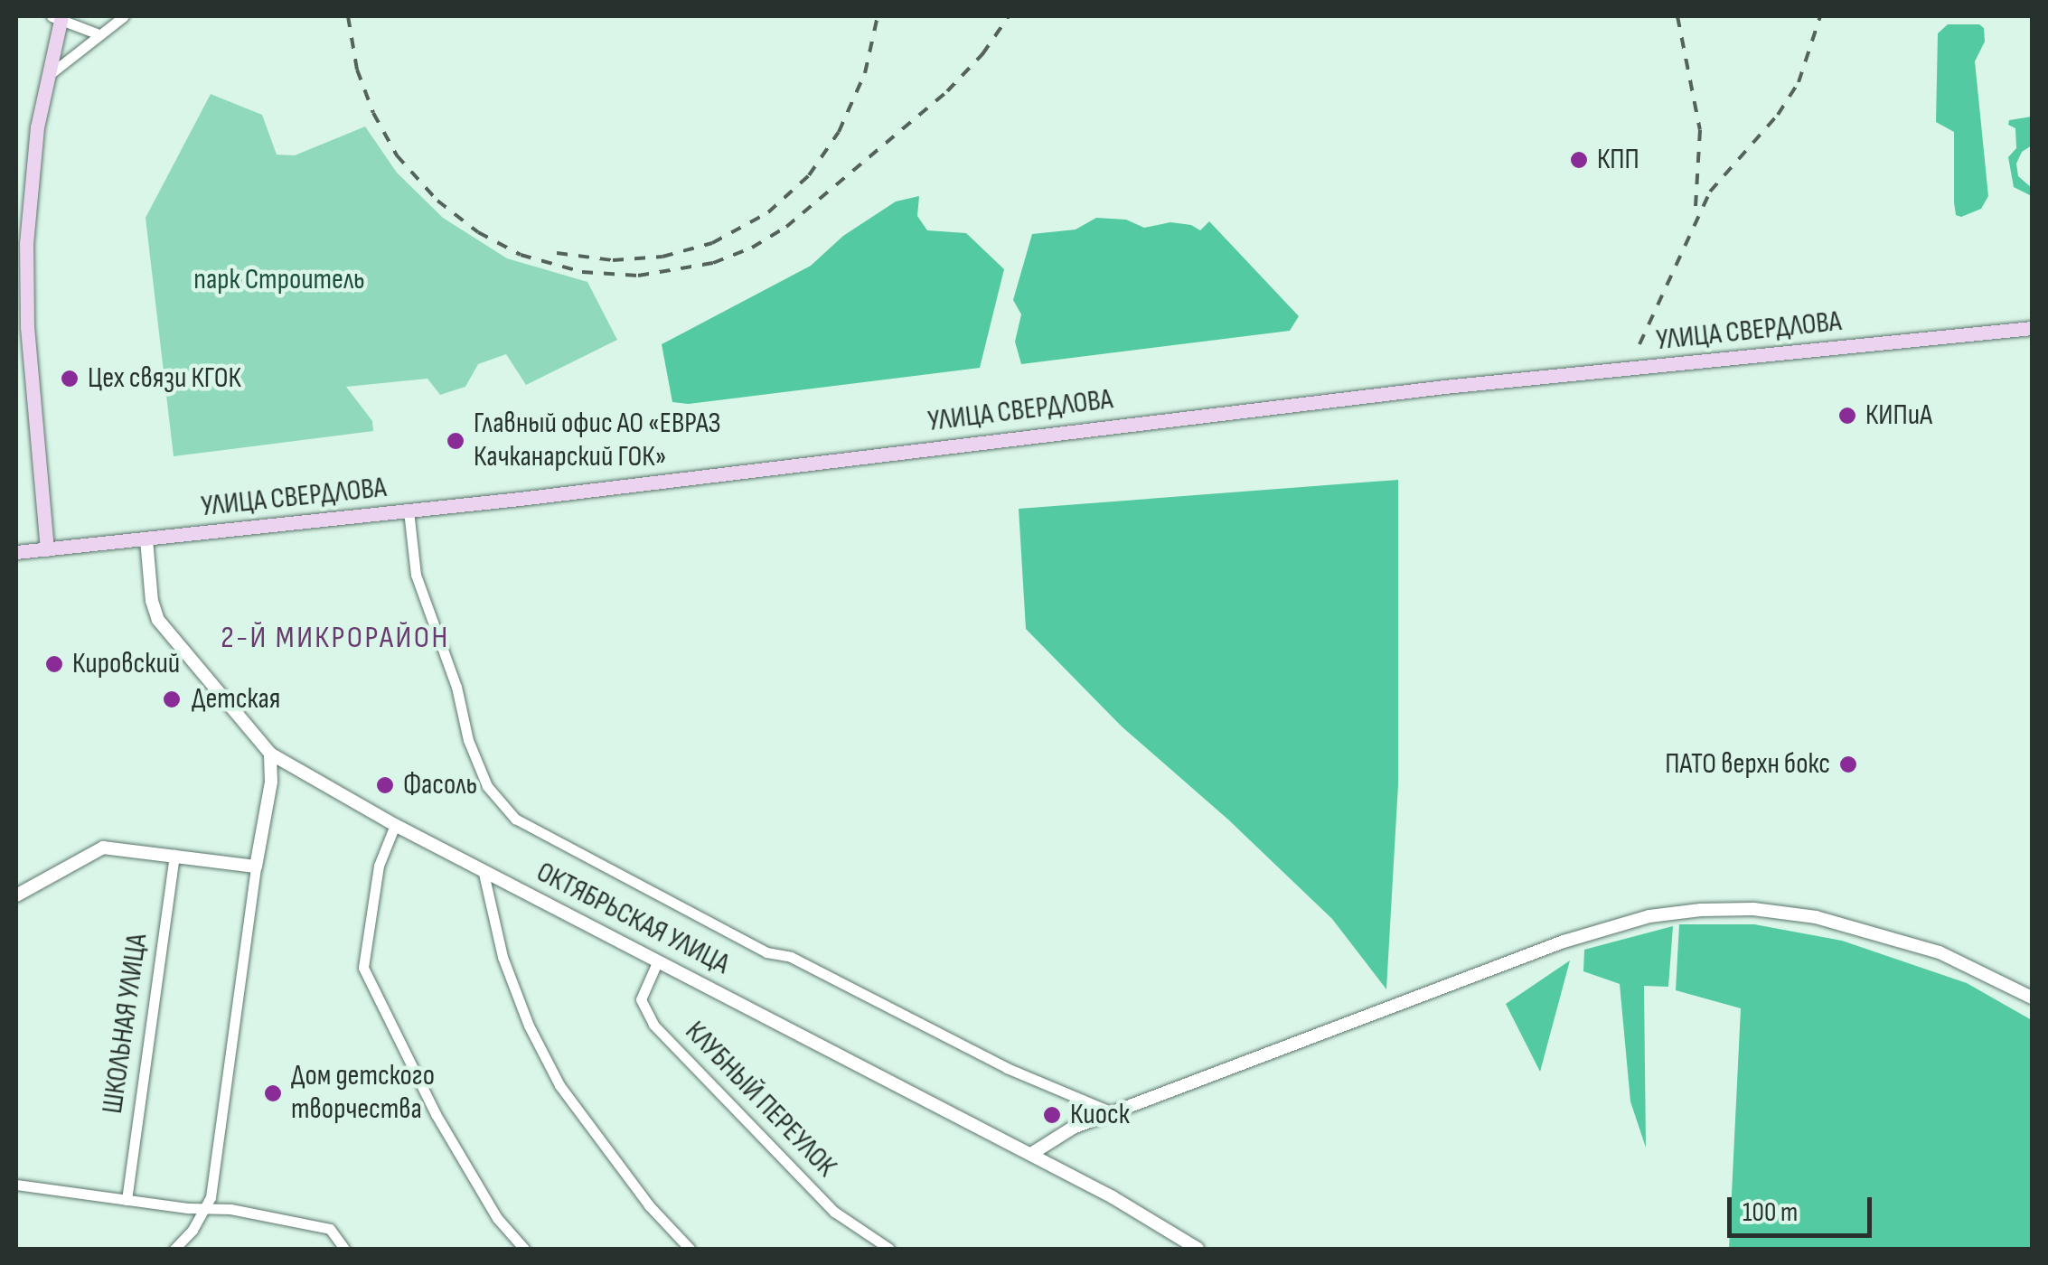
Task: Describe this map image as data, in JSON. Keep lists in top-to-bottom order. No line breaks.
{"streets":{"main road":["УЛИЦА СВЕРДЛОВА"],"street":["ОКТЯБРЬСКАЯ УЛИЦА","ШКОЛЬНАЯ УЛИЦА","КЛУБНЫЙ ПЕРЕУЛОК"]},"crossings":[["УЛИЦА СВЕРДЛОВА","ОКТЯБРЬСКАЯ УЛИЦА"],["ОКТЯБРЬСКАЯ УЛИЦА","КЛУБНЫЙ ПЕРЕУЛОК"]],"districts":["2-Й МИКРОРАЙОН"],"parks":["парк Строитель"],"places":["КПП","Цех связи КГОК","КИПиА","Главный офис АО «ЕВРАЗ Качканарский ГОК»","Кировский","Детская","ПАТО верхн бокс","Фасоль","Дом детского творчества","Киоск"],"scale_bar":"100 m"}
